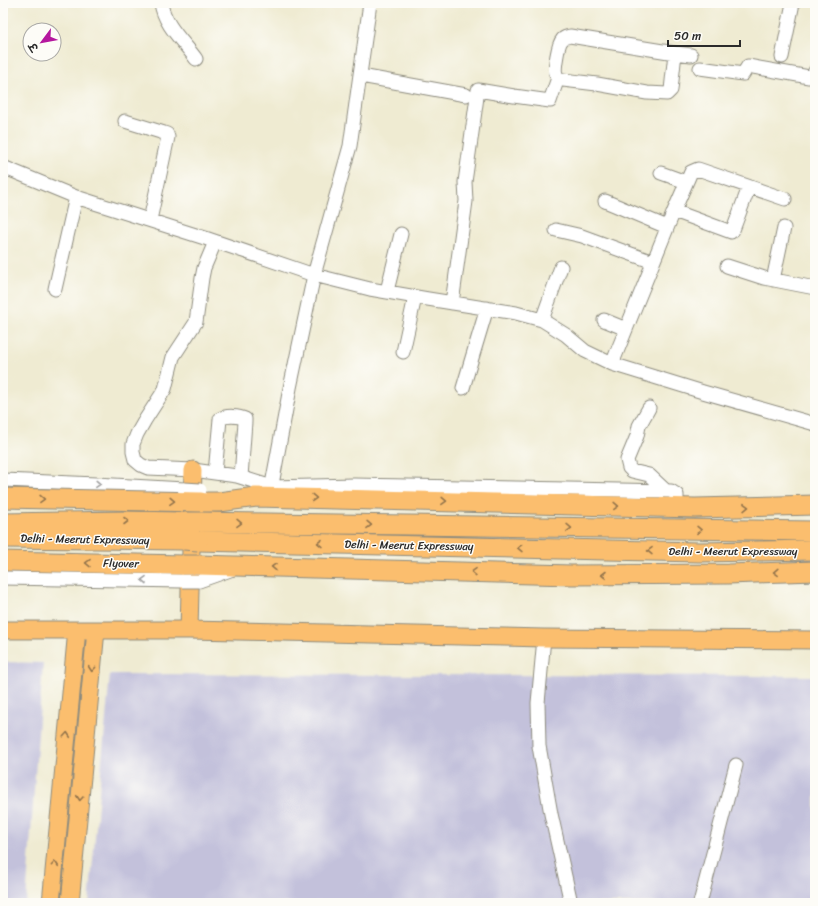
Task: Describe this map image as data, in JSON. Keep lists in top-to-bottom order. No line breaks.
{"streets":{"highway":["Delhi - Meerut Expressway","Flyover"]},"scale_bar":"50 m","north":"bottom left"}
